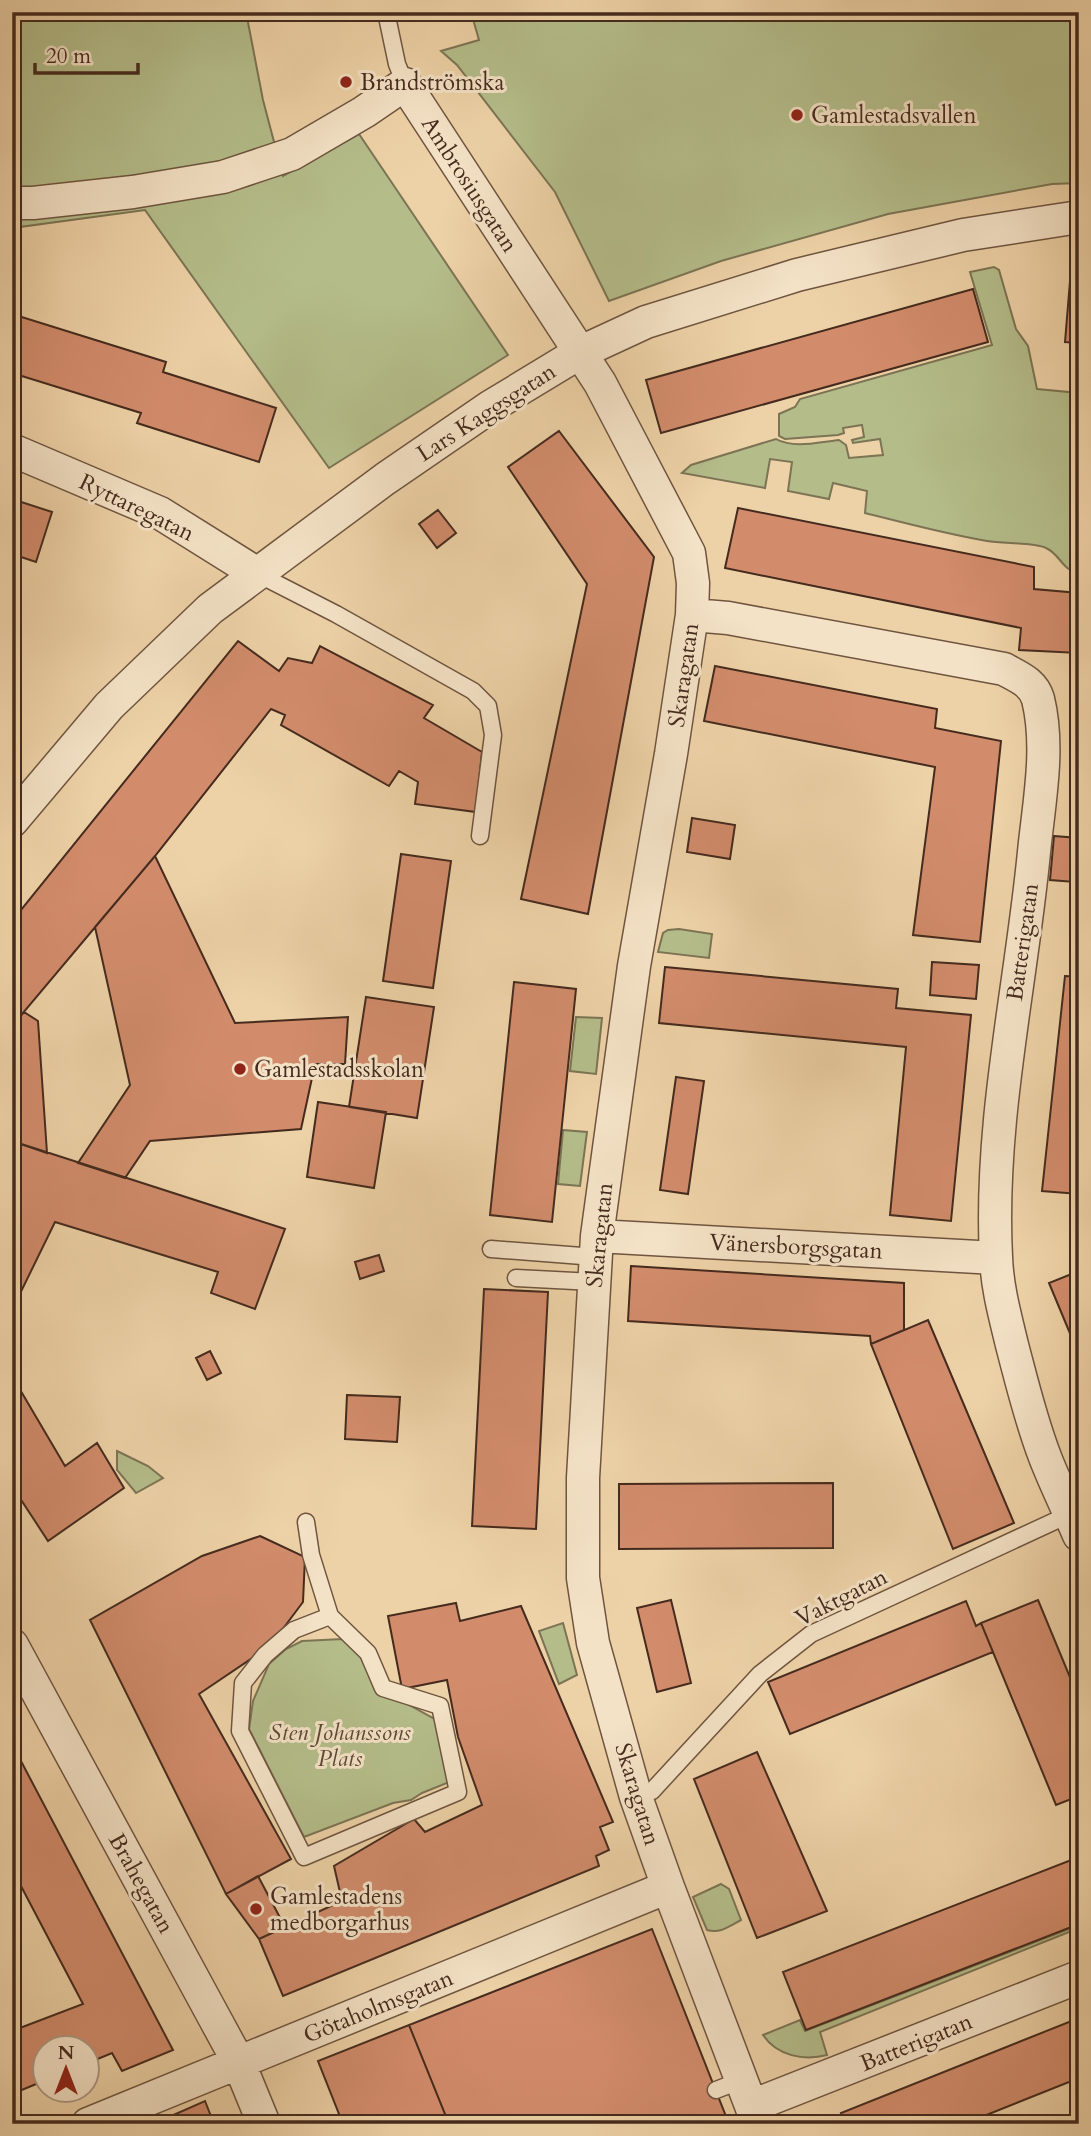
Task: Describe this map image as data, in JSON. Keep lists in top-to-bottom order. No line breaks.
{"streets":{"street":["Ambrosiusgatan","Lars Kaggsgatan","Ryttaregatan","Skaragatan","Batterigatan","Vänersborgsgatan","Brahegatan","Götaholmsgatan"],"lane":["Vaktgatan"]},"crossings":[["Ambrosiusgatan","Lars Kaggsgatan"],["Ambrosiusgatan","Skaragatan"],["Lars Kaggsgatan","Ryttaregatan"],["Lars Kaggsgatan","Skaragatan"],["Skaragatan","Batterigatan"],["Skaragatan","Vänersborgsgatan"],["Skaragatan","Vaktgatan"],["Skaragatan","Götaholmsgatan"],["Batterigatan","Vänersborgsgatan"],["Batterigatan","Vaktgatan"],["Brahegatan","Götaholmsgatan"]],"parks":["Sten Johanssons Plats"],"places":["Brandströmska","Gamlestadsvallen","Gamlestadsskolan","Gamlestadens medborgarhus"],"scale_bar":"20 m","north":"top"}
